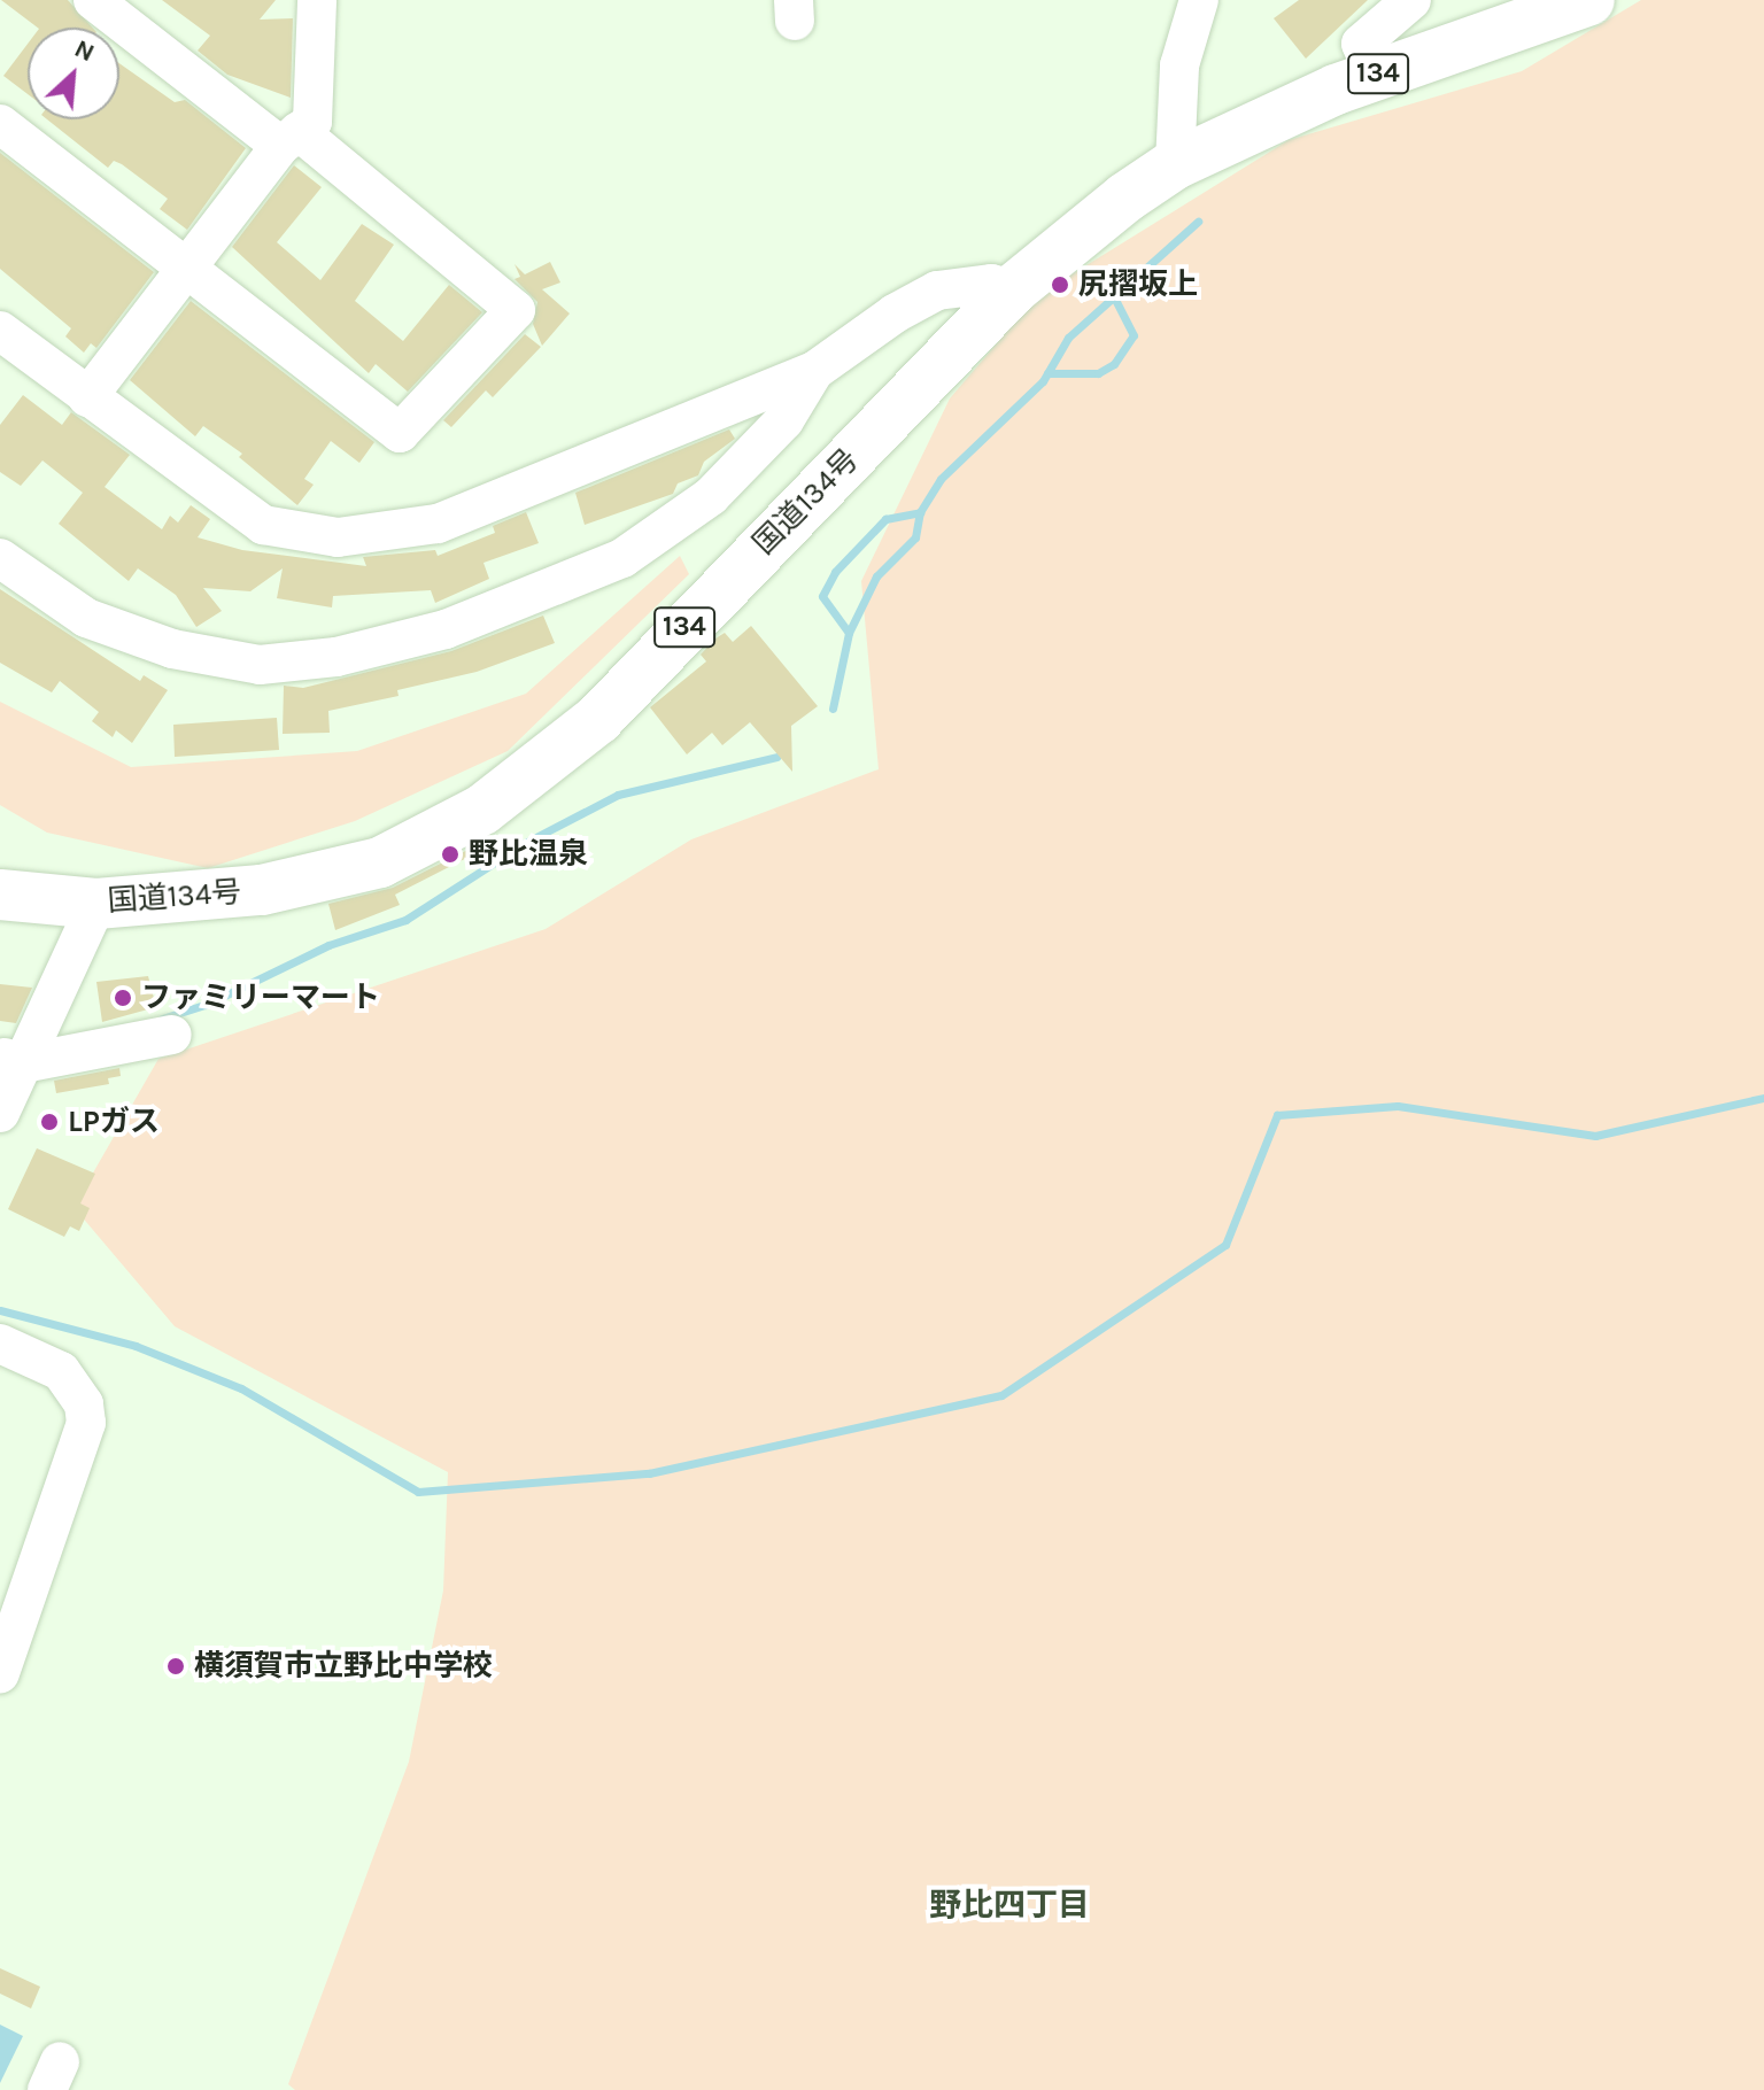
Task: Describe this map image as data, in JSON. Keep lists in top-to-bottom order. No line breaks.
{"streets":{"highway":["134","国道134号"]},"districts":["野比四丁目"],"places":["尻摺坂上","野比温泉","ファミリーマート","LPガス","横須賀市立野比中学校"],"north":"top right"}
